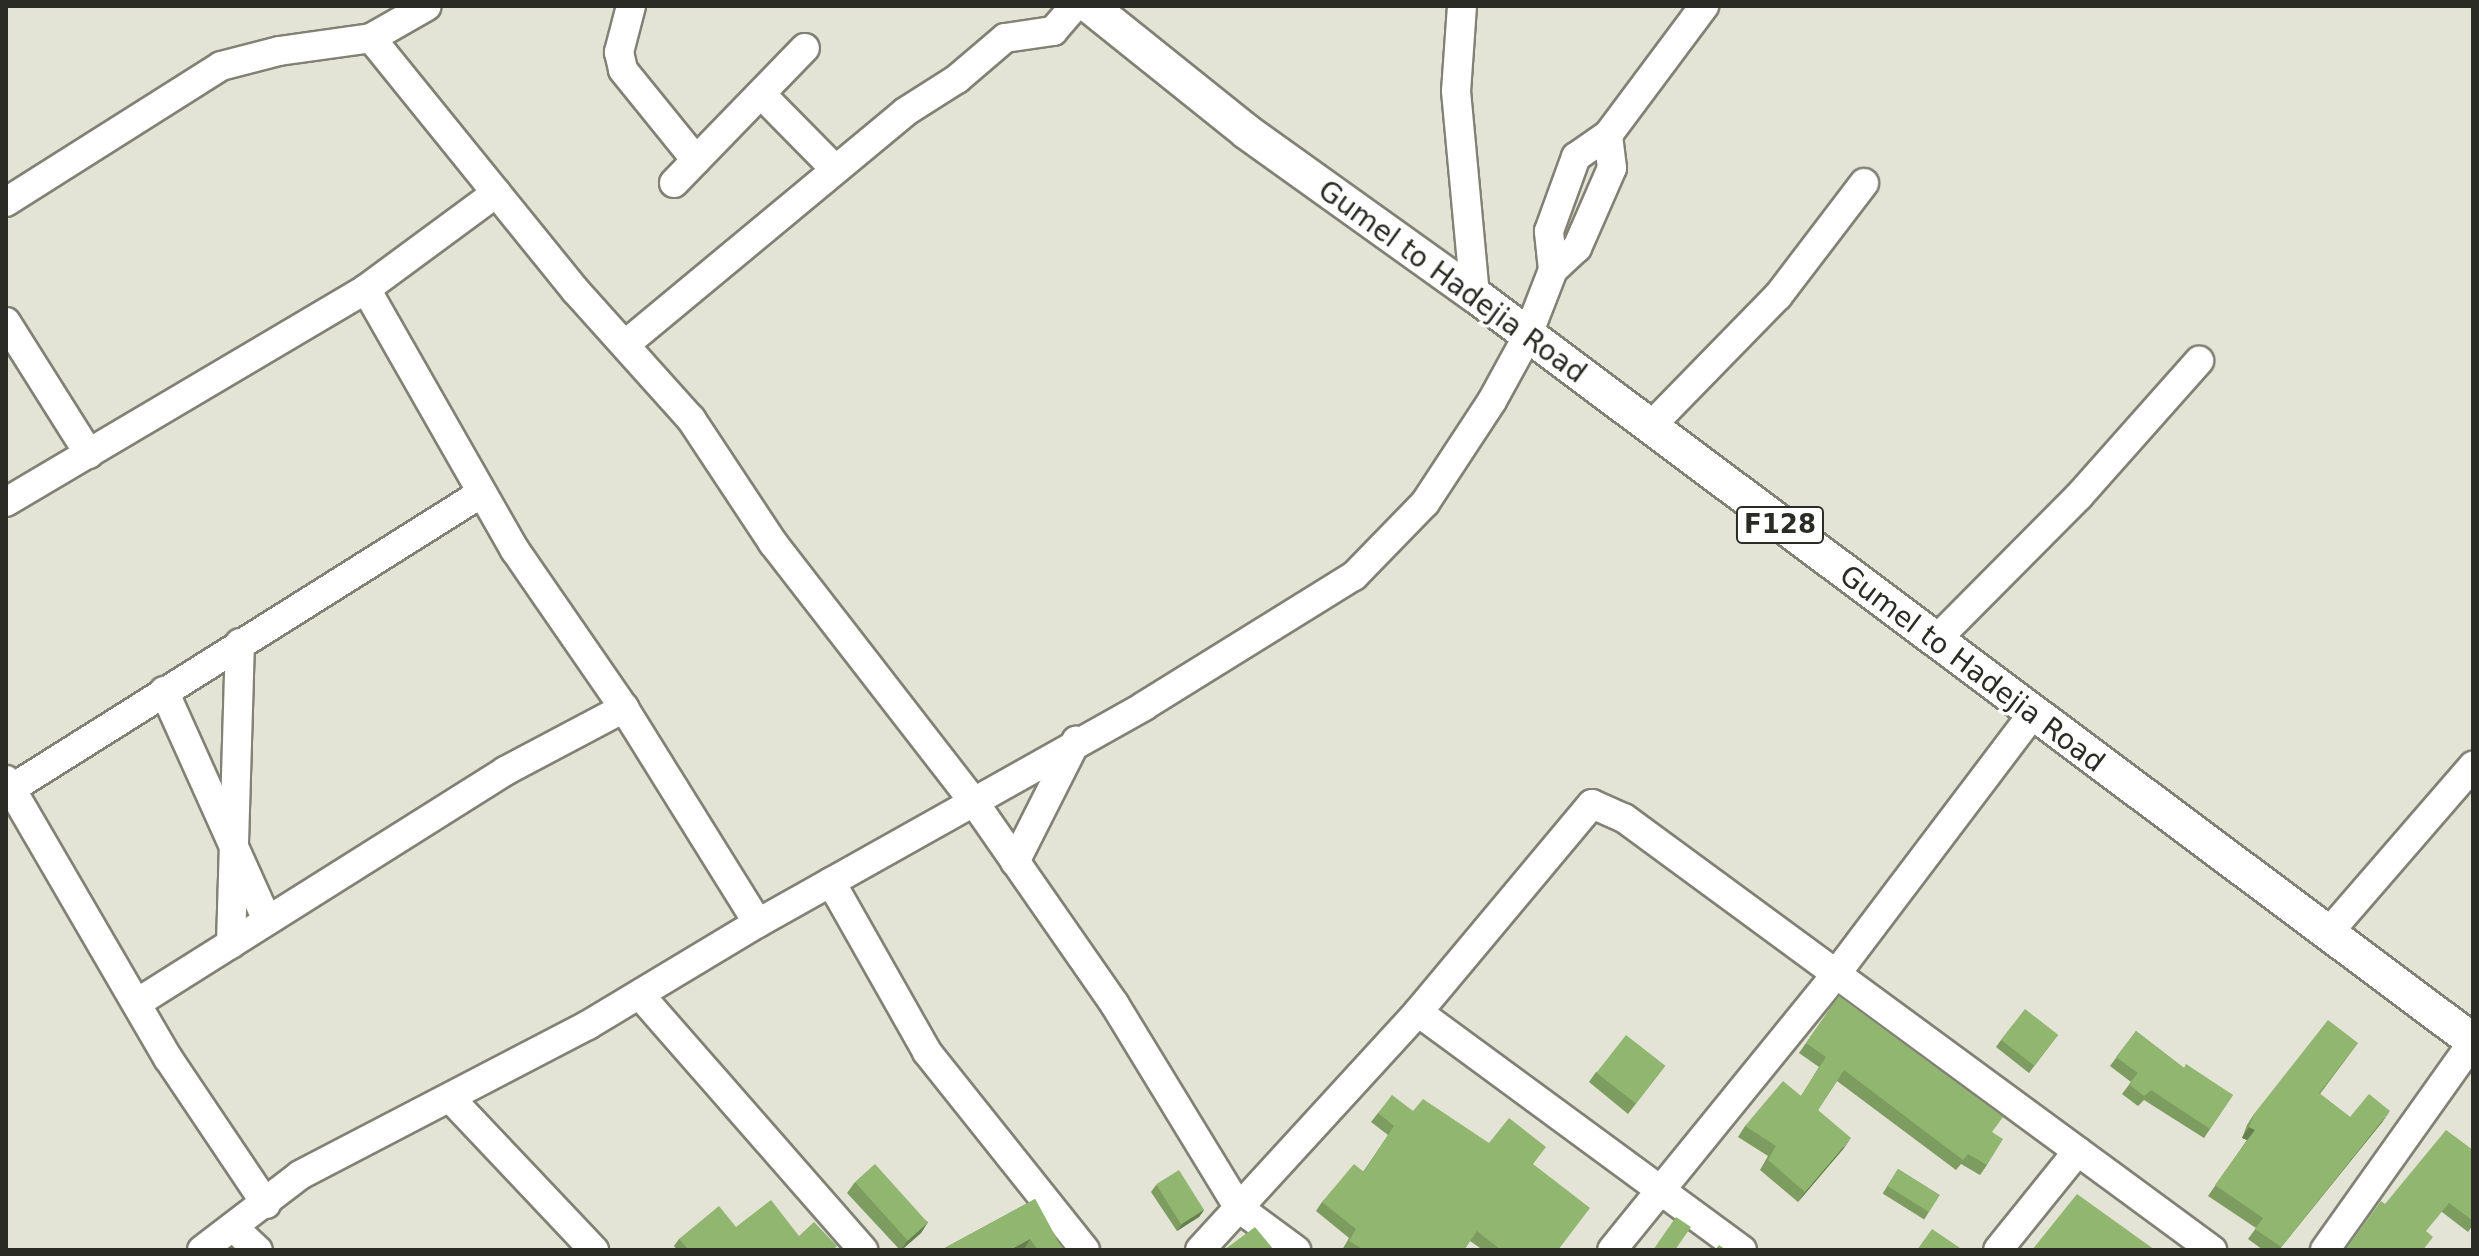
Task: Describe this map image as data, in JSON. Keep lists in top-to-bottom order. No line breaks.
{"streets":{"main road":["Gumel to Hadejia Road","F128"]}}
